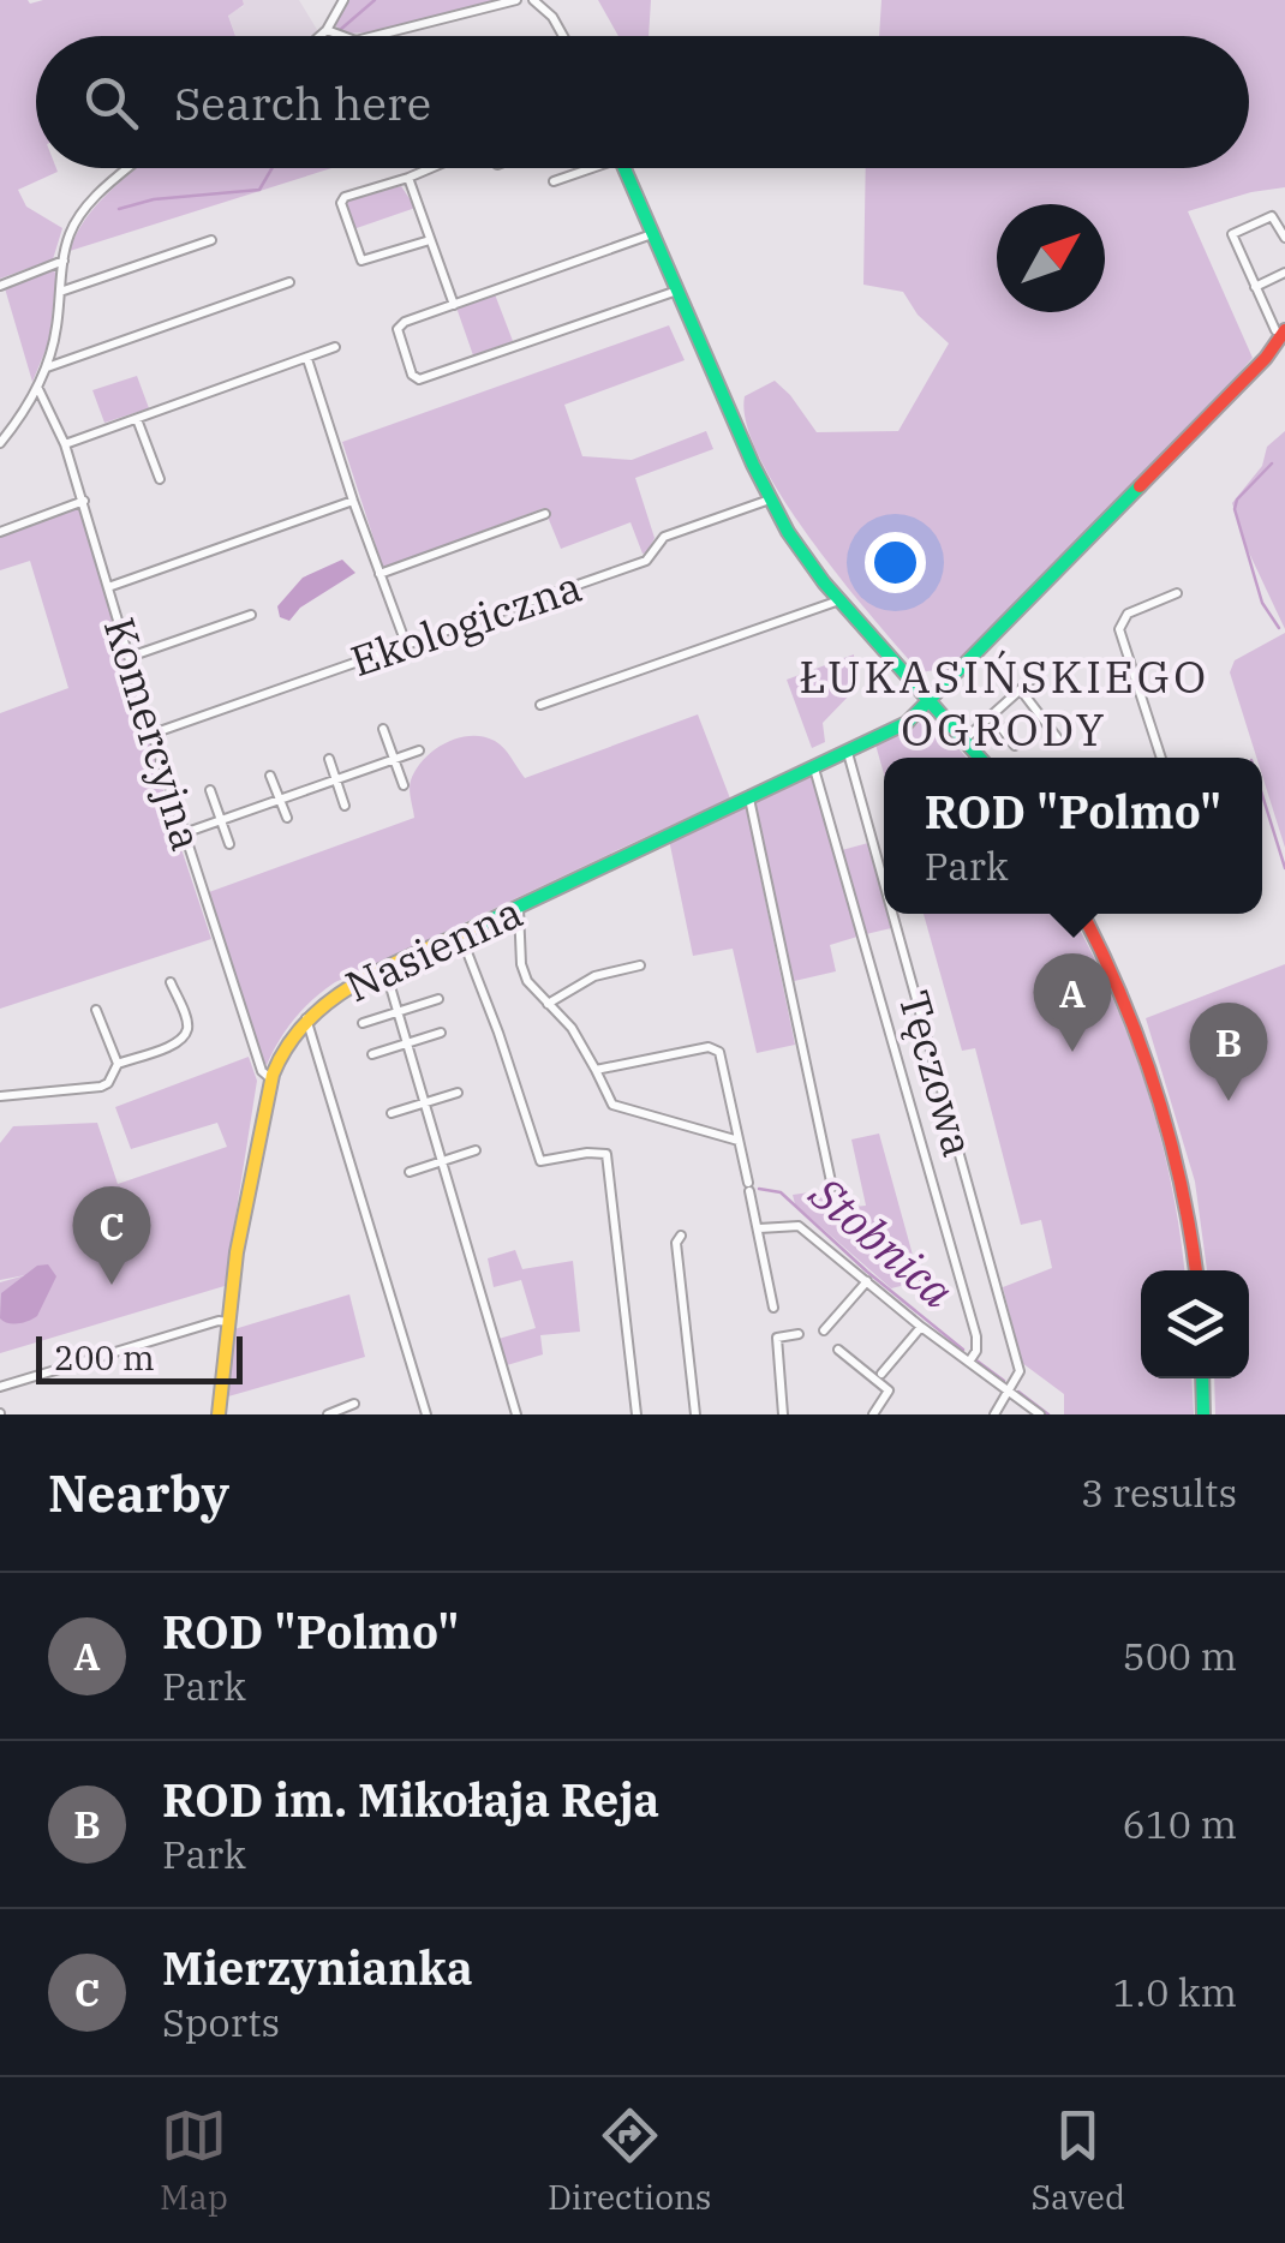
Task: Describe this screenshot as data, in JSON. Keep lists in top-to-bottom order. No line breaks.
{"streets":{"street":["Ekologiczna","Komercyjna","Nasienna","Tęczowa"]},"crossings":[["Ekologiczna","Komercyjna"],["Komercyjna","Nasienna"],["Nasienna","Tęczowa"]],"districts":["ŁUKASIŃSKIEGO OGRODY"],"water":["Stobnica"],"scale_bar":"200 m","north":"top right","page":{"search":"Search here","popup":["ROD \"Polmo\"","Park"],"pins":["A","B","C"],"scale":"200 m","heading":["Nearby","3 results"],"list":[{"mark":"A","name":"ROD \"Polmo\"","note":"Park","value":"500 m"},{"mark":"B","name":"ROD im. Mikołaja Reja","note":"Park","value":"610 m"},{"mark":"C","name":"Mierzynianka","note":"Sports","value":"1.0 km"}],"nav":["Map","Directions","Saved"]}}
